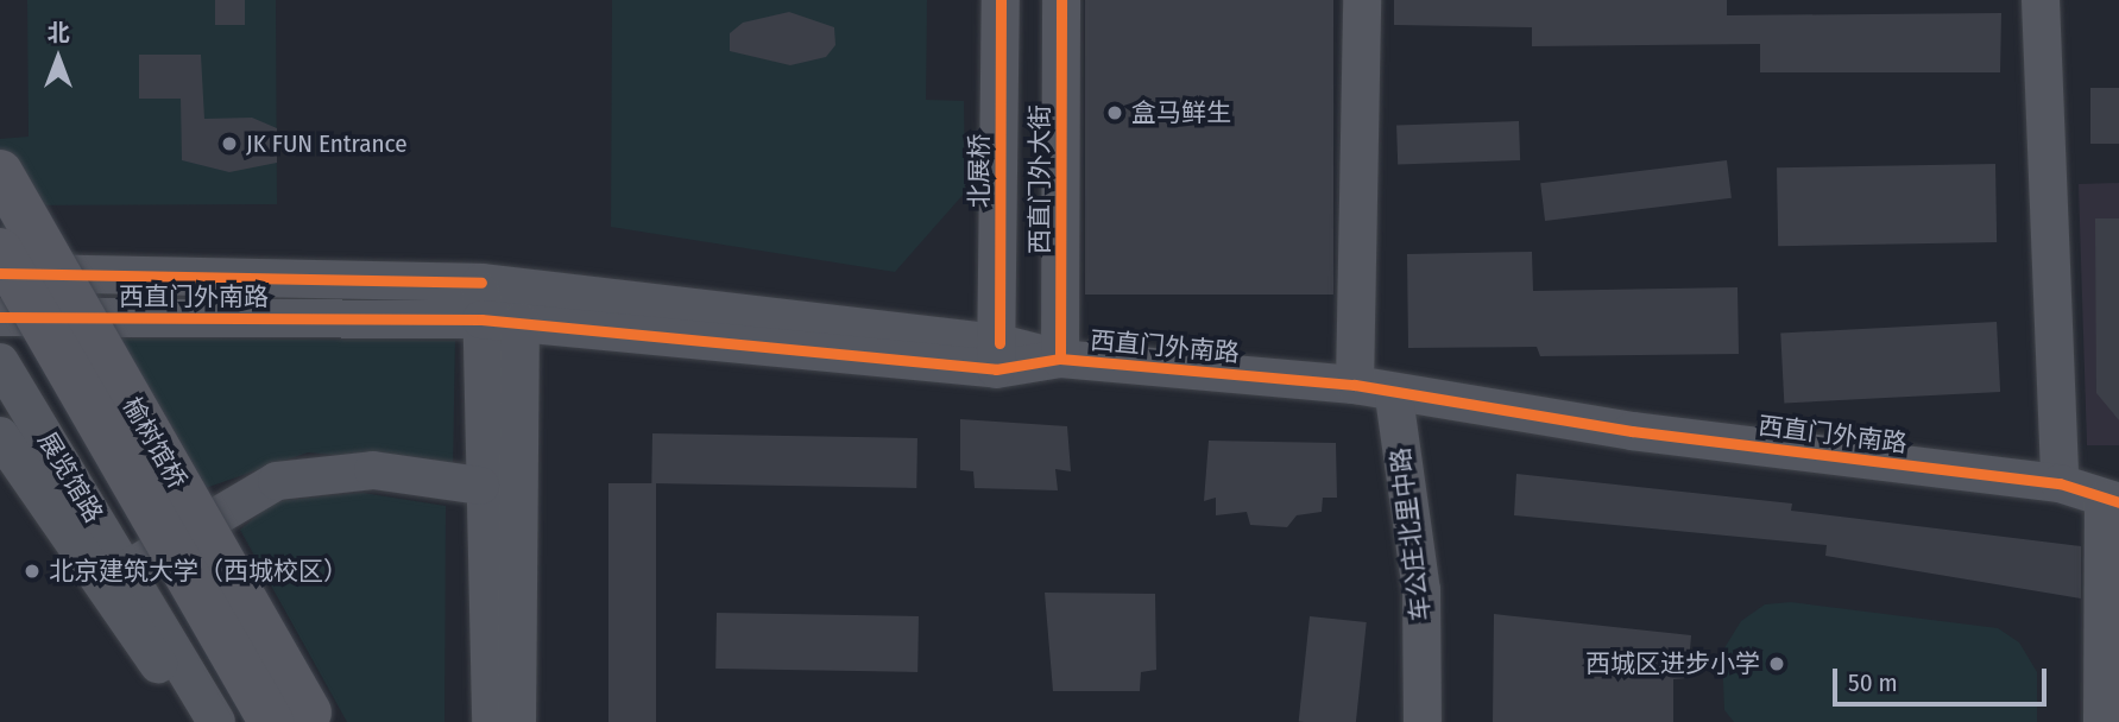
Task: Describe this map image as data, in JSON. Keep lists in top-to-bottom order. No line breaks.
{"streets":{"main road":["榆树馆桥"],"street":["北展桥","西直门外大街","西直门外南路","展览馆路","车公庄北里中路"]},"crossings":[["北展桥","西直门外南路"],["西直门外大街","西直门外南路"],["西直门外南路","车公庄北里中路"]],"places":["盒马鲜生","JK FUN Entrance","北京建筑大学（西城校区）","西城区进步小学"],"scale_bar":"50 m","north":"top"}
